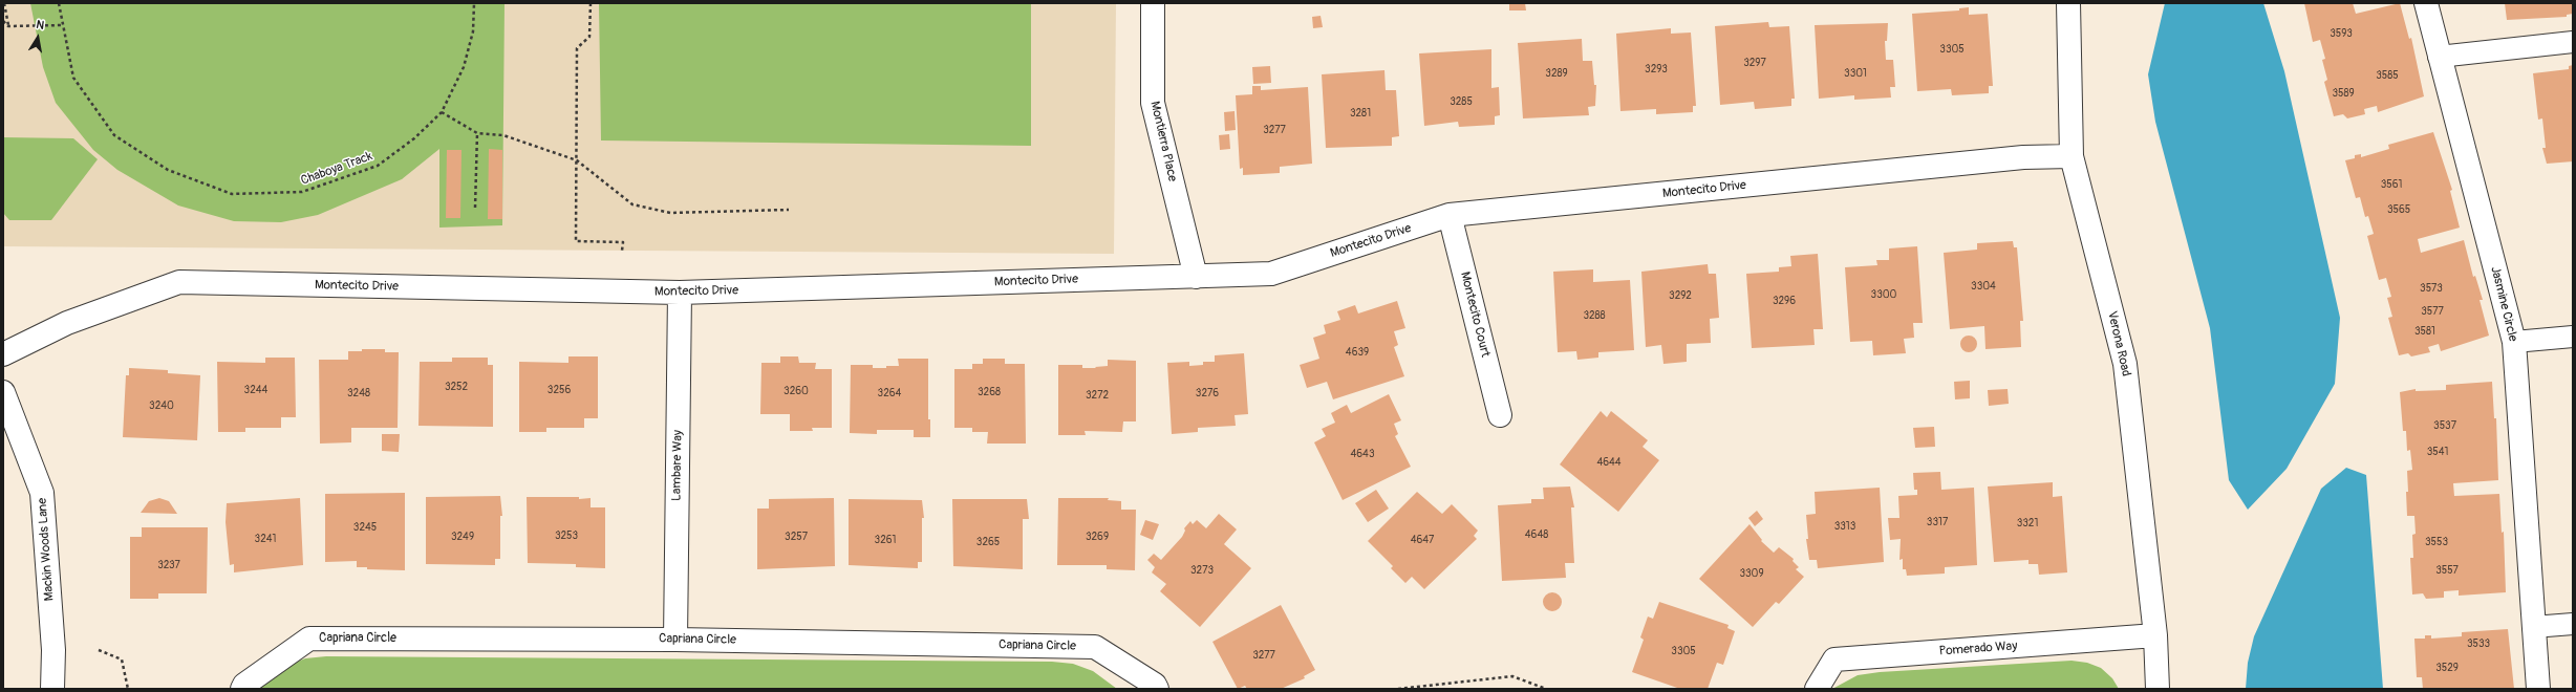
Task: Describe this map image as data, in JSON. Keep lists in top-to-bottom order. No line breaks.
{"streets":{"street":["Montierra Place","Montecito Drive","Jasmine Circle","Montecito Court","Verona Road","Lambare Way","Mackin Woods Lane","Capriana Circle","Pomerado Way"],"path":["Chaboya Track"]},"crossings":[["Montierra Place","Montecito Drive"],["Montecito Drive","Montecito Court"],["Montecito Drive","Verona Road"],["Montecito Drive","Lambare Way"],["Verona Road","Pomerado Way"],["Lambare Way","Capriana Circle"]],"house_numbers":["3593","3305","3297","3293","3289","3301","3585","3589","3285","3281","3277","3561","3565","3304","3573","3300","3292","3296","3577","3288","3581","4639","3252","3244","3256","3260","3268","3248","3264","3276","3272","3240","3537","3541","4643","4644","3317","3321","3313","3245","4648","3253","3249","3257","3269","3241","3261","4647","3265","3553","3237","3273","3557","3309","3533","3305","3277","3529"],"north":"top"}
